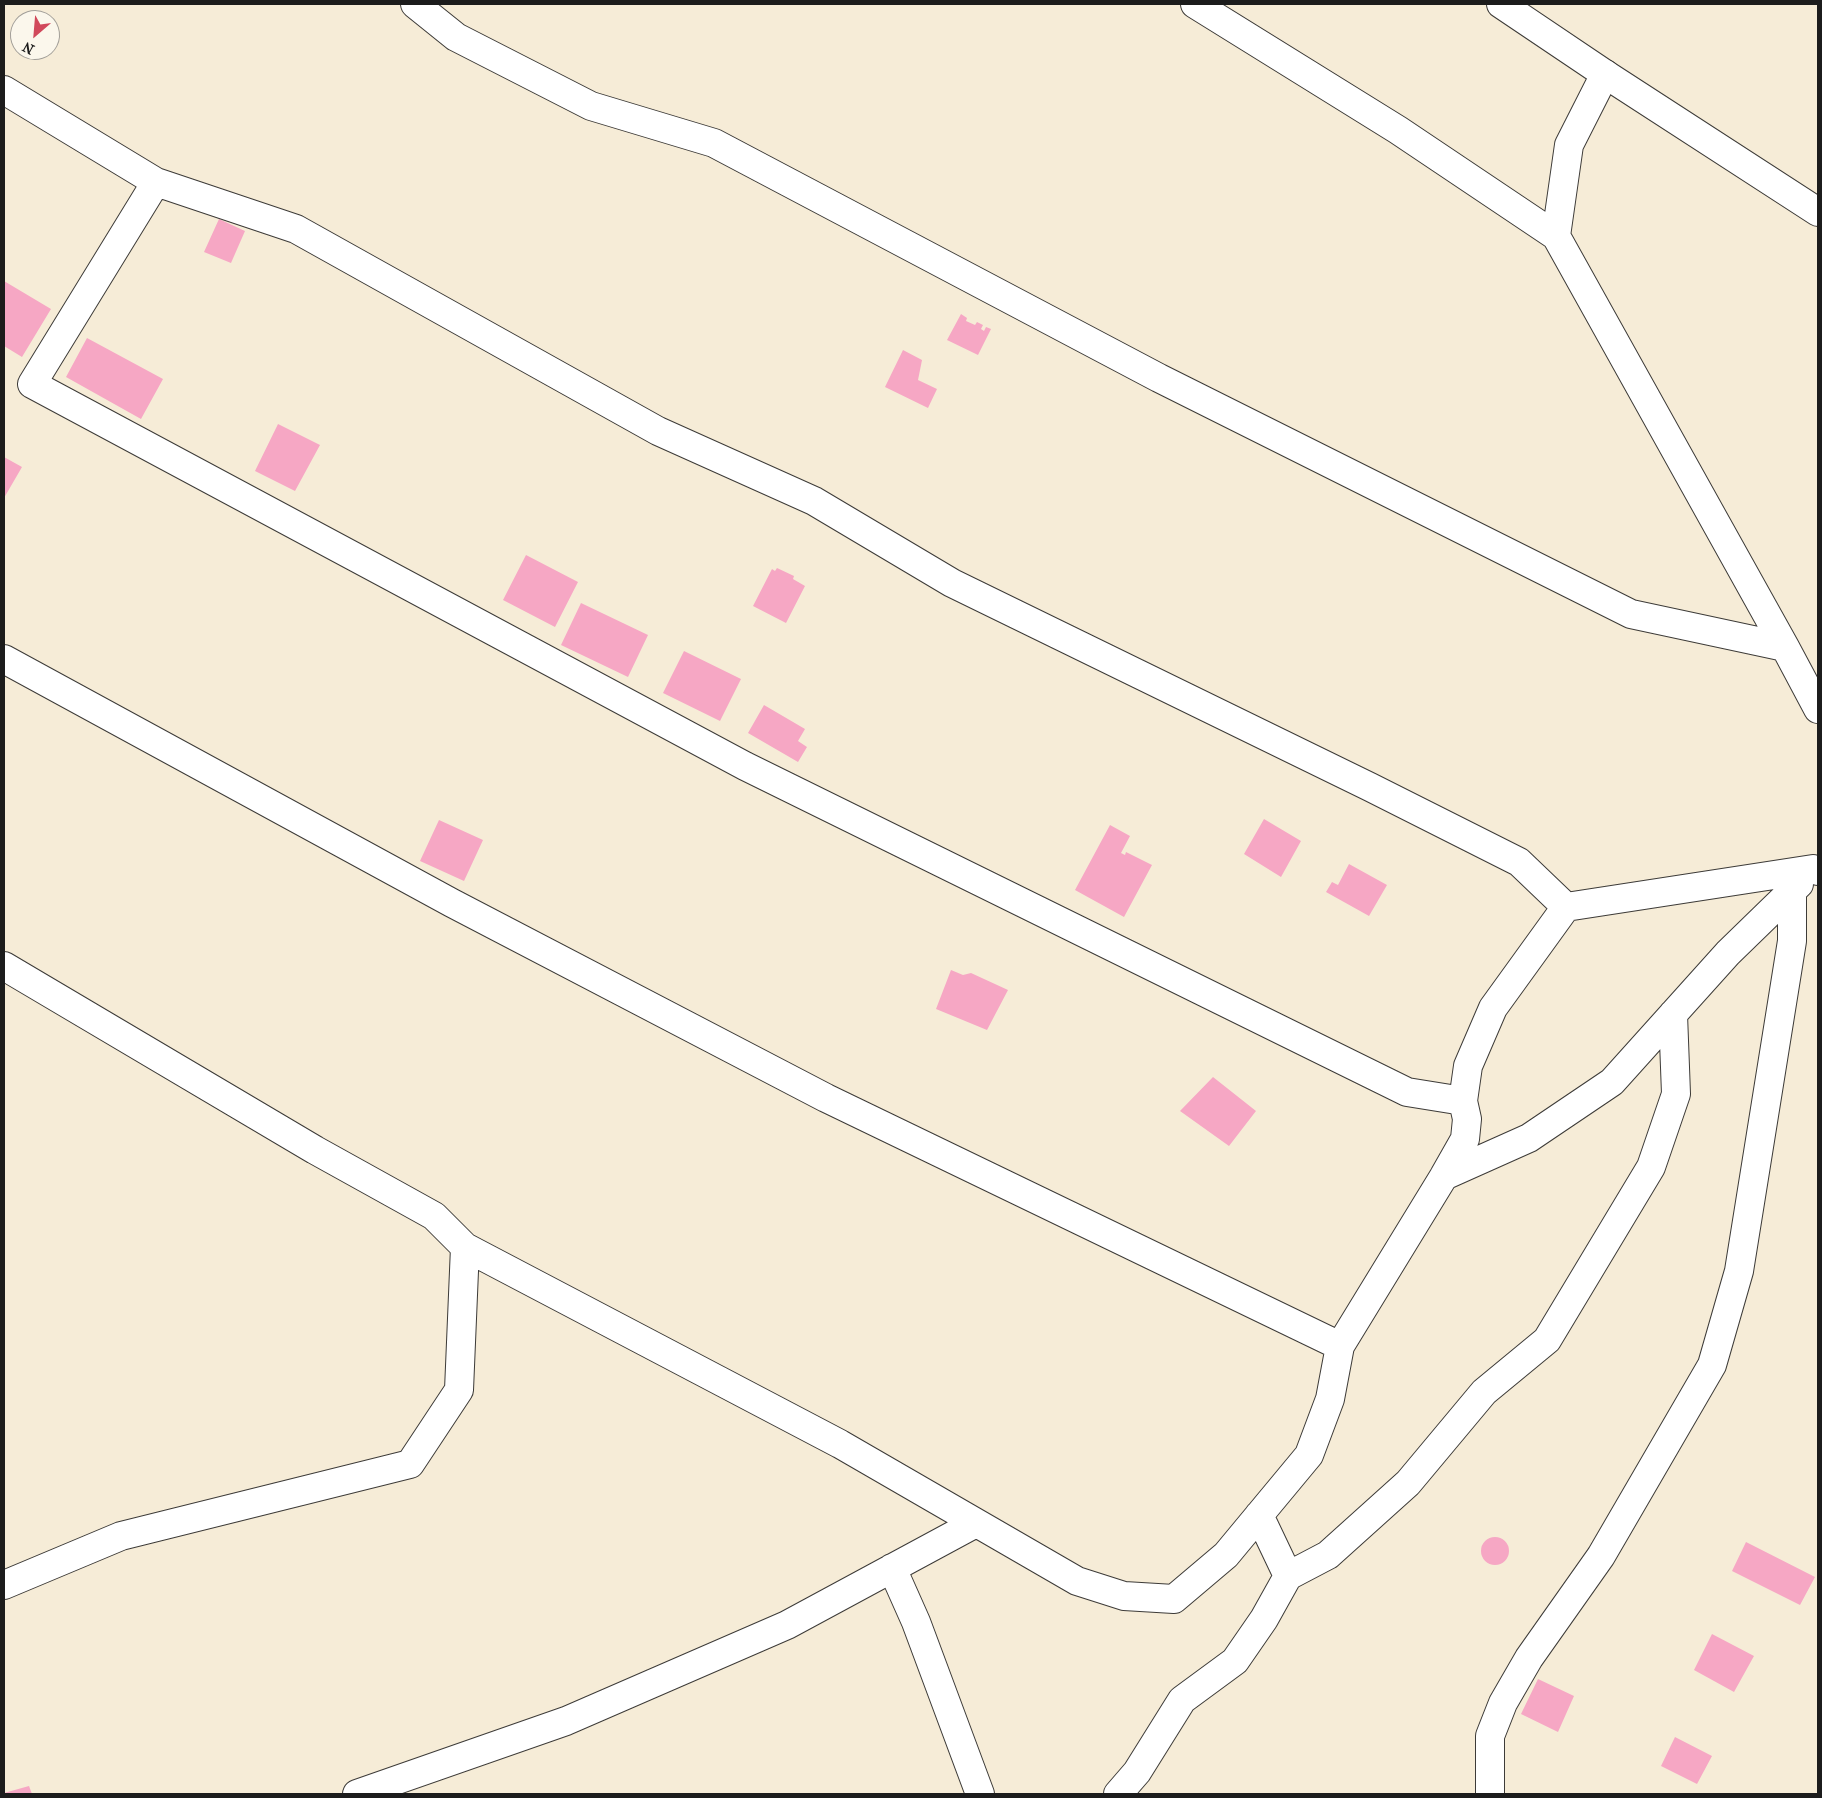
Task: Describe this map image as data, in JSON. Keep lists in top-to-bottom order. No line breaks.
{"north":"bottom left"}
